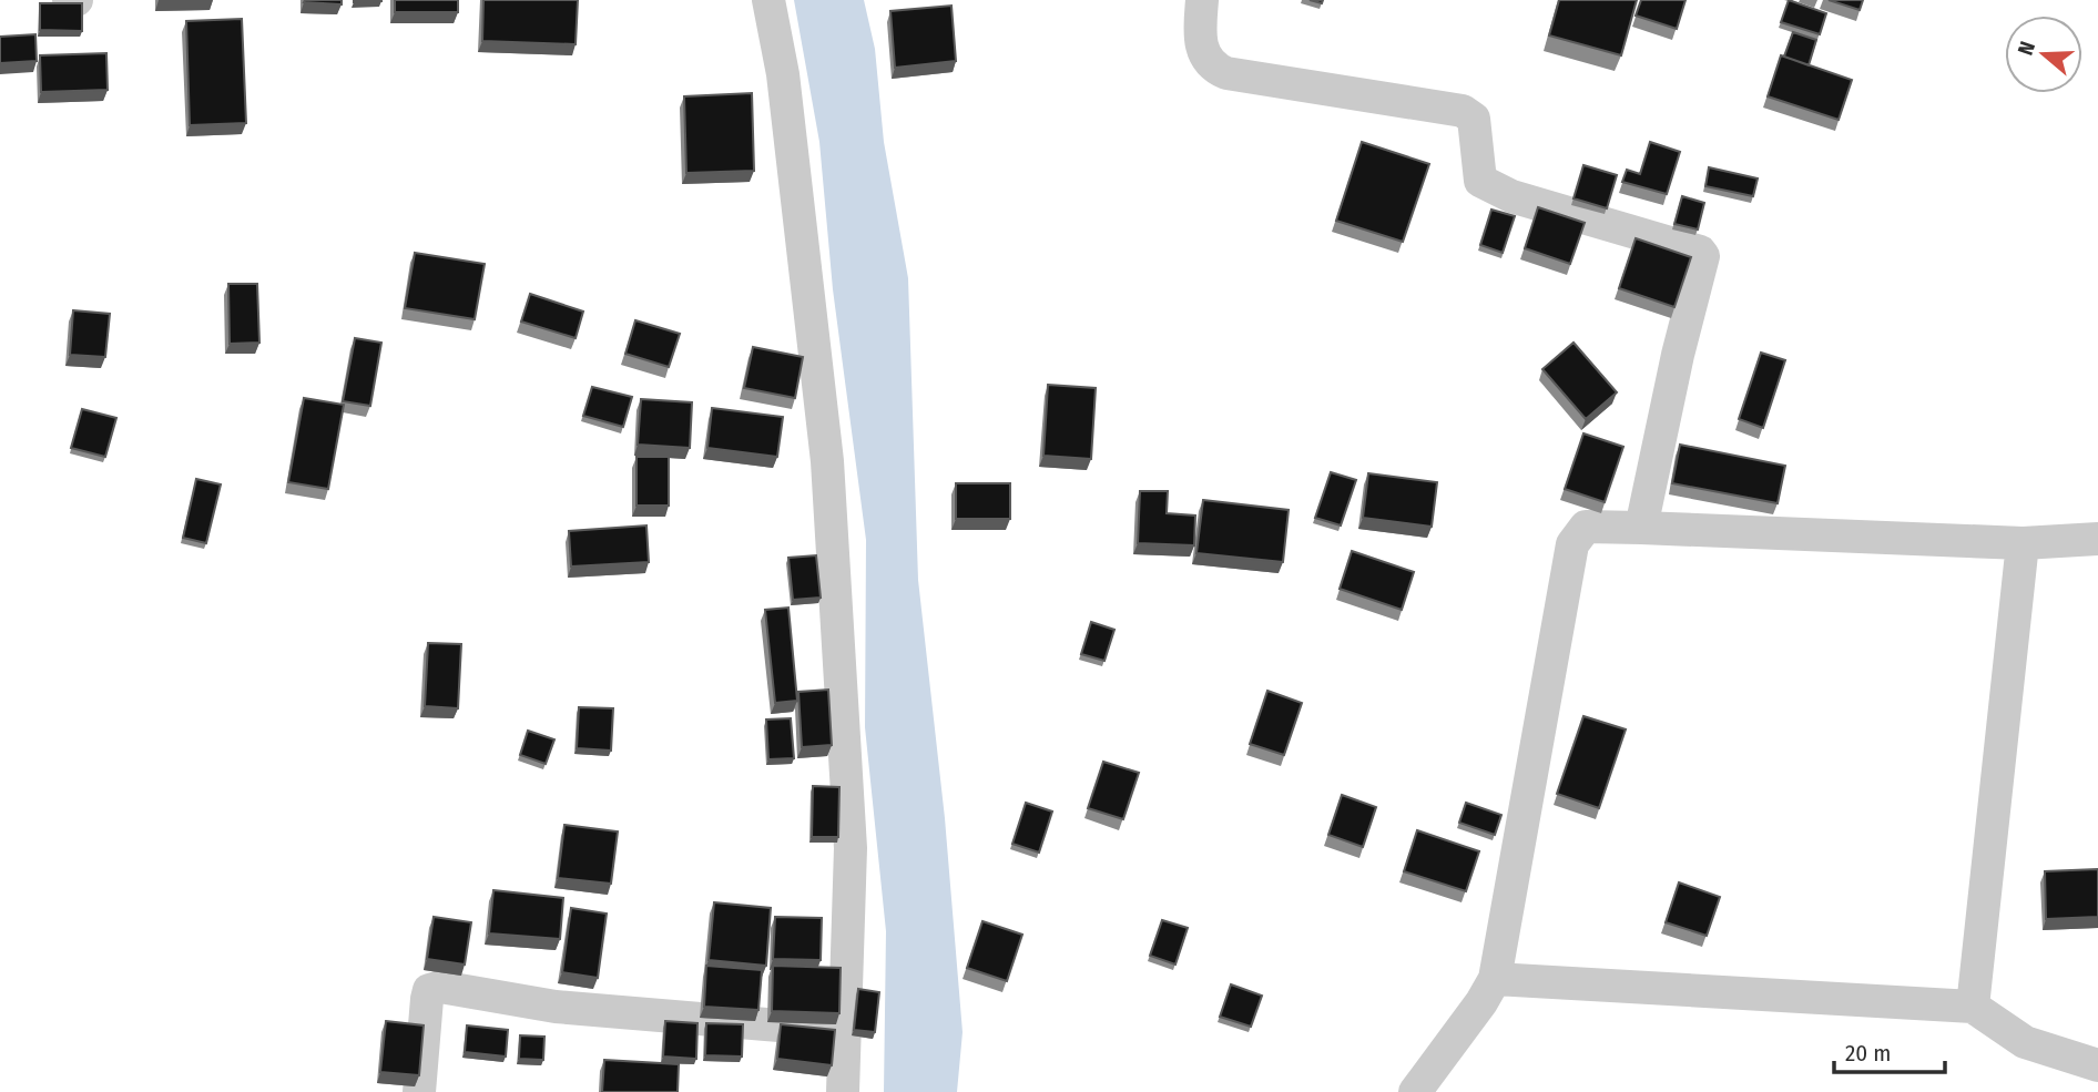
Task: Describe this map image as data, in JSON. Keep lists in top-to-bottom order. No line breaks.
{"scale_bar":"20 m","north":"left"}
